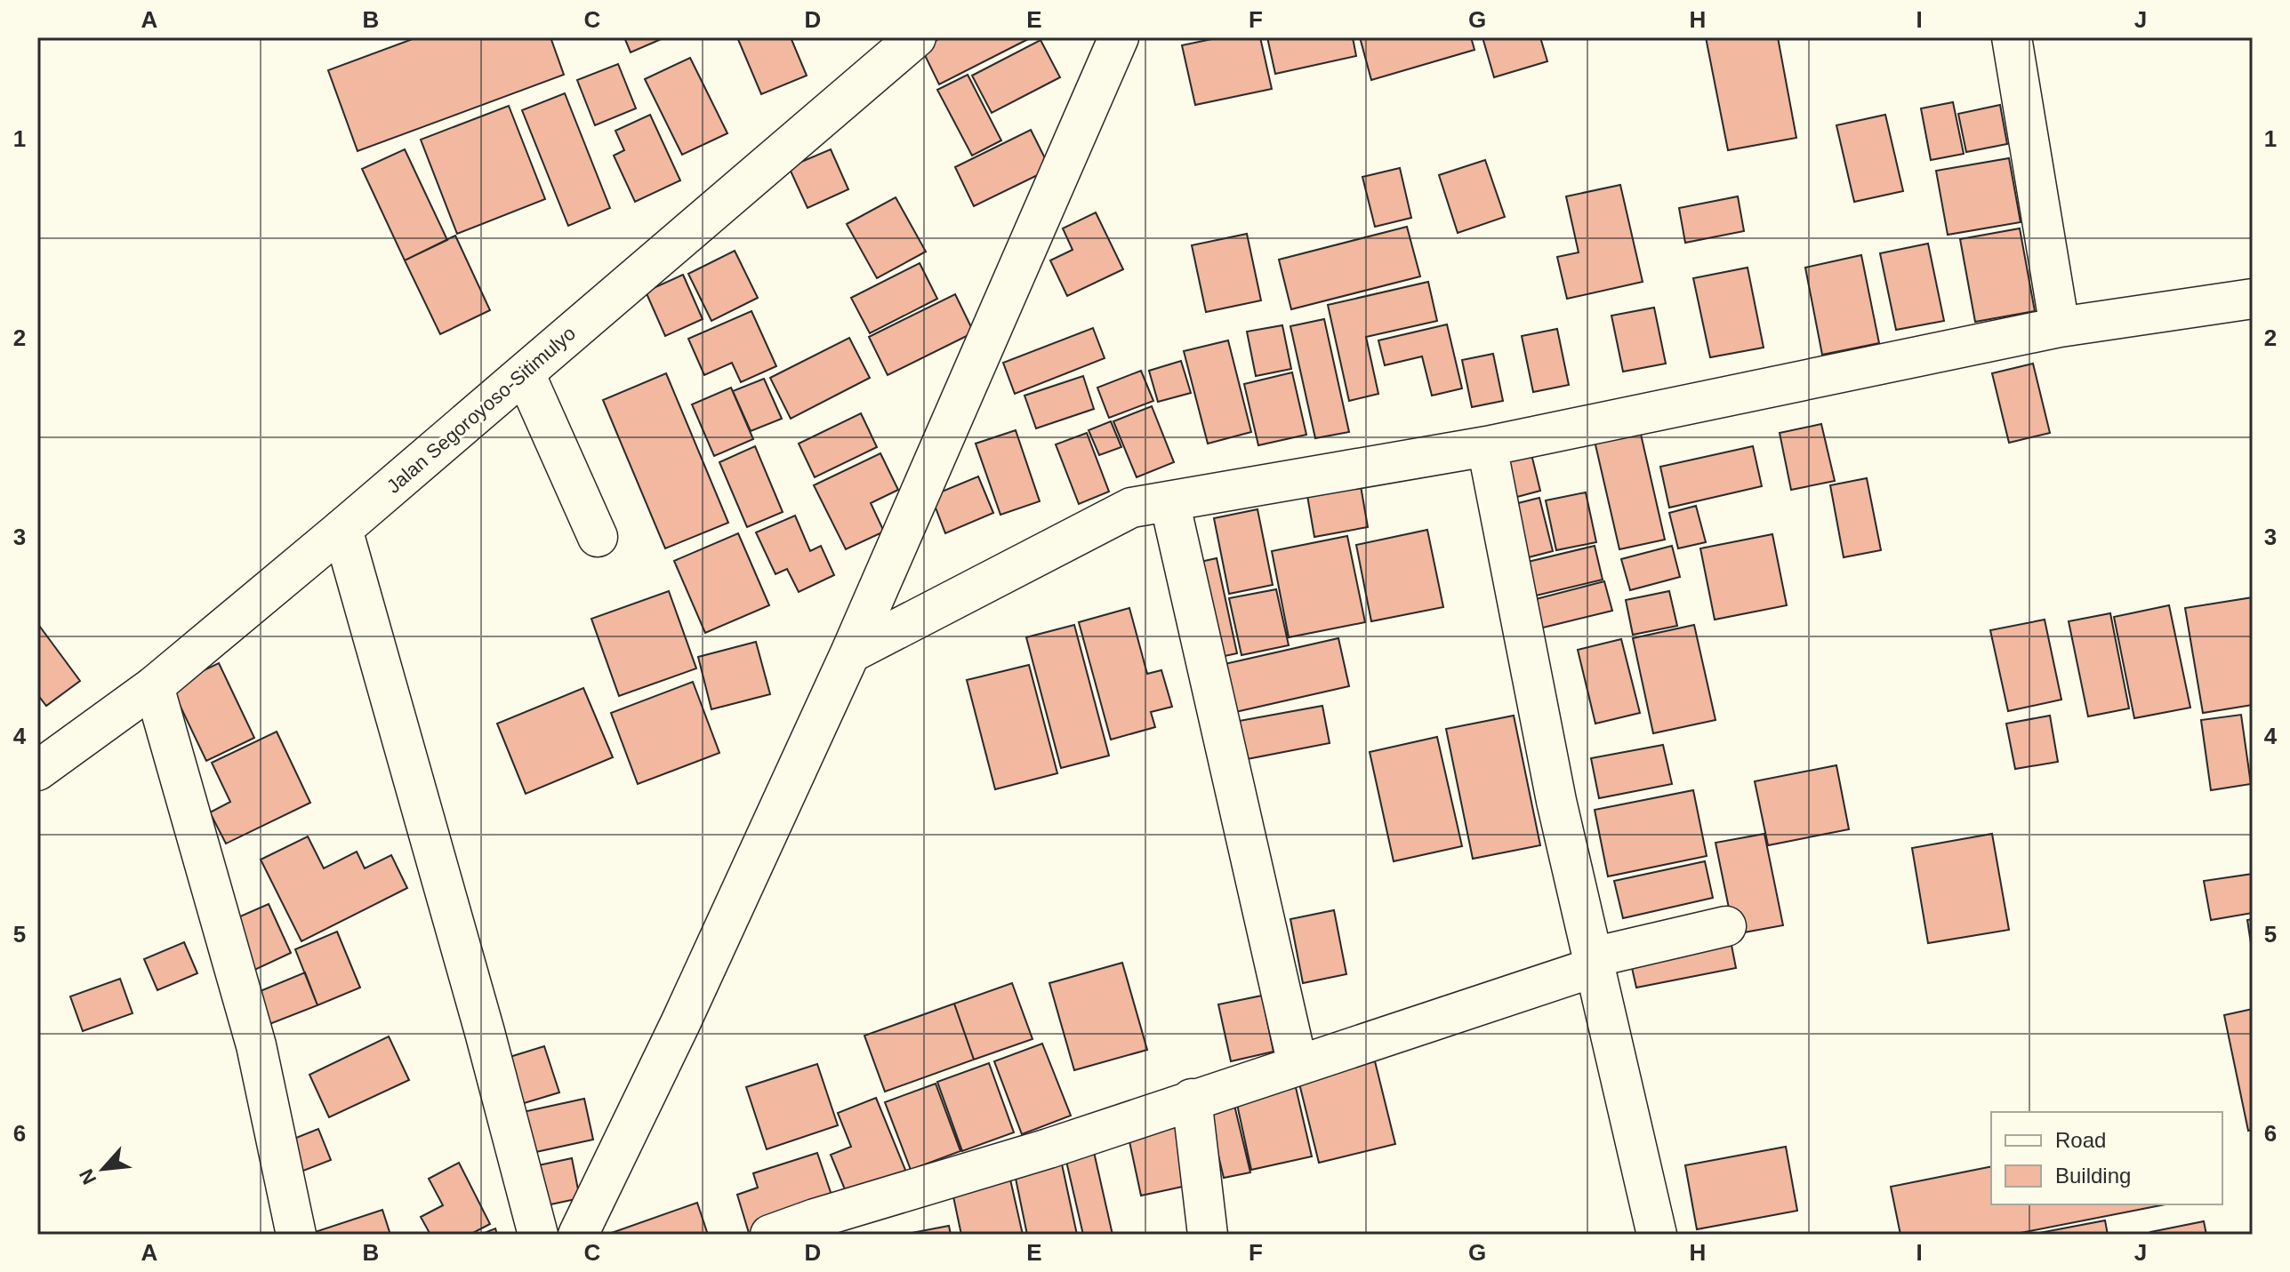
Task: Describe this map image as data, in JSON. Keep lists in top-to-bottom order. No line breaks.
{"streets":{"street":["Jalan Segoroyoso-Sitimulyo"]},"legend":["Road","Building"],"north":"bottom left","grid":{"columns":["A","B","C","D","E","F","G","H","I","J"],"rows":["1","2","3","4","5","6"]}}
